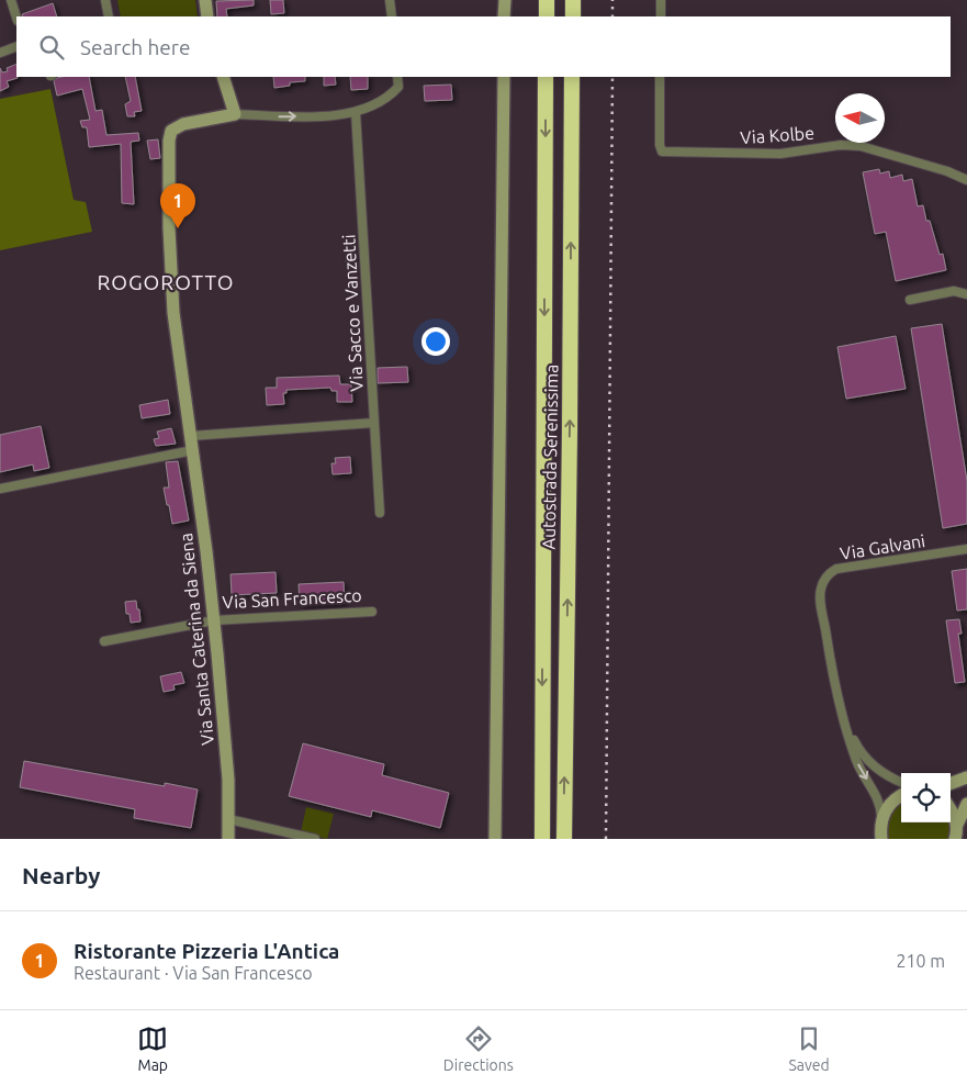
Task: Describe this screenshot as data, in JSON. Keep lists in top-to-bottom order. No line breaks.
{"streets":{"highway":["Autostrada Serenissima"],"street":["Via Kolbe","Via Sacco e Vanzetti","Via Galvani","Via San Francesco","Via Santa Caterina da Siena"]},"crossings":[["Via San Francesco","Via Santa Caterina da Siena"]],"districts":["ROGOROTTO"],"north":"left","page":{"search":"Search here","pins":"1","heading":"Nearby","list":[{"mark":"1","name":"Ristorante Pizzeria L'Antica","note":"Restaurant · Via San Francesco","value":"210 m"}],"nav":["Map","Directions","Saved"]}}
